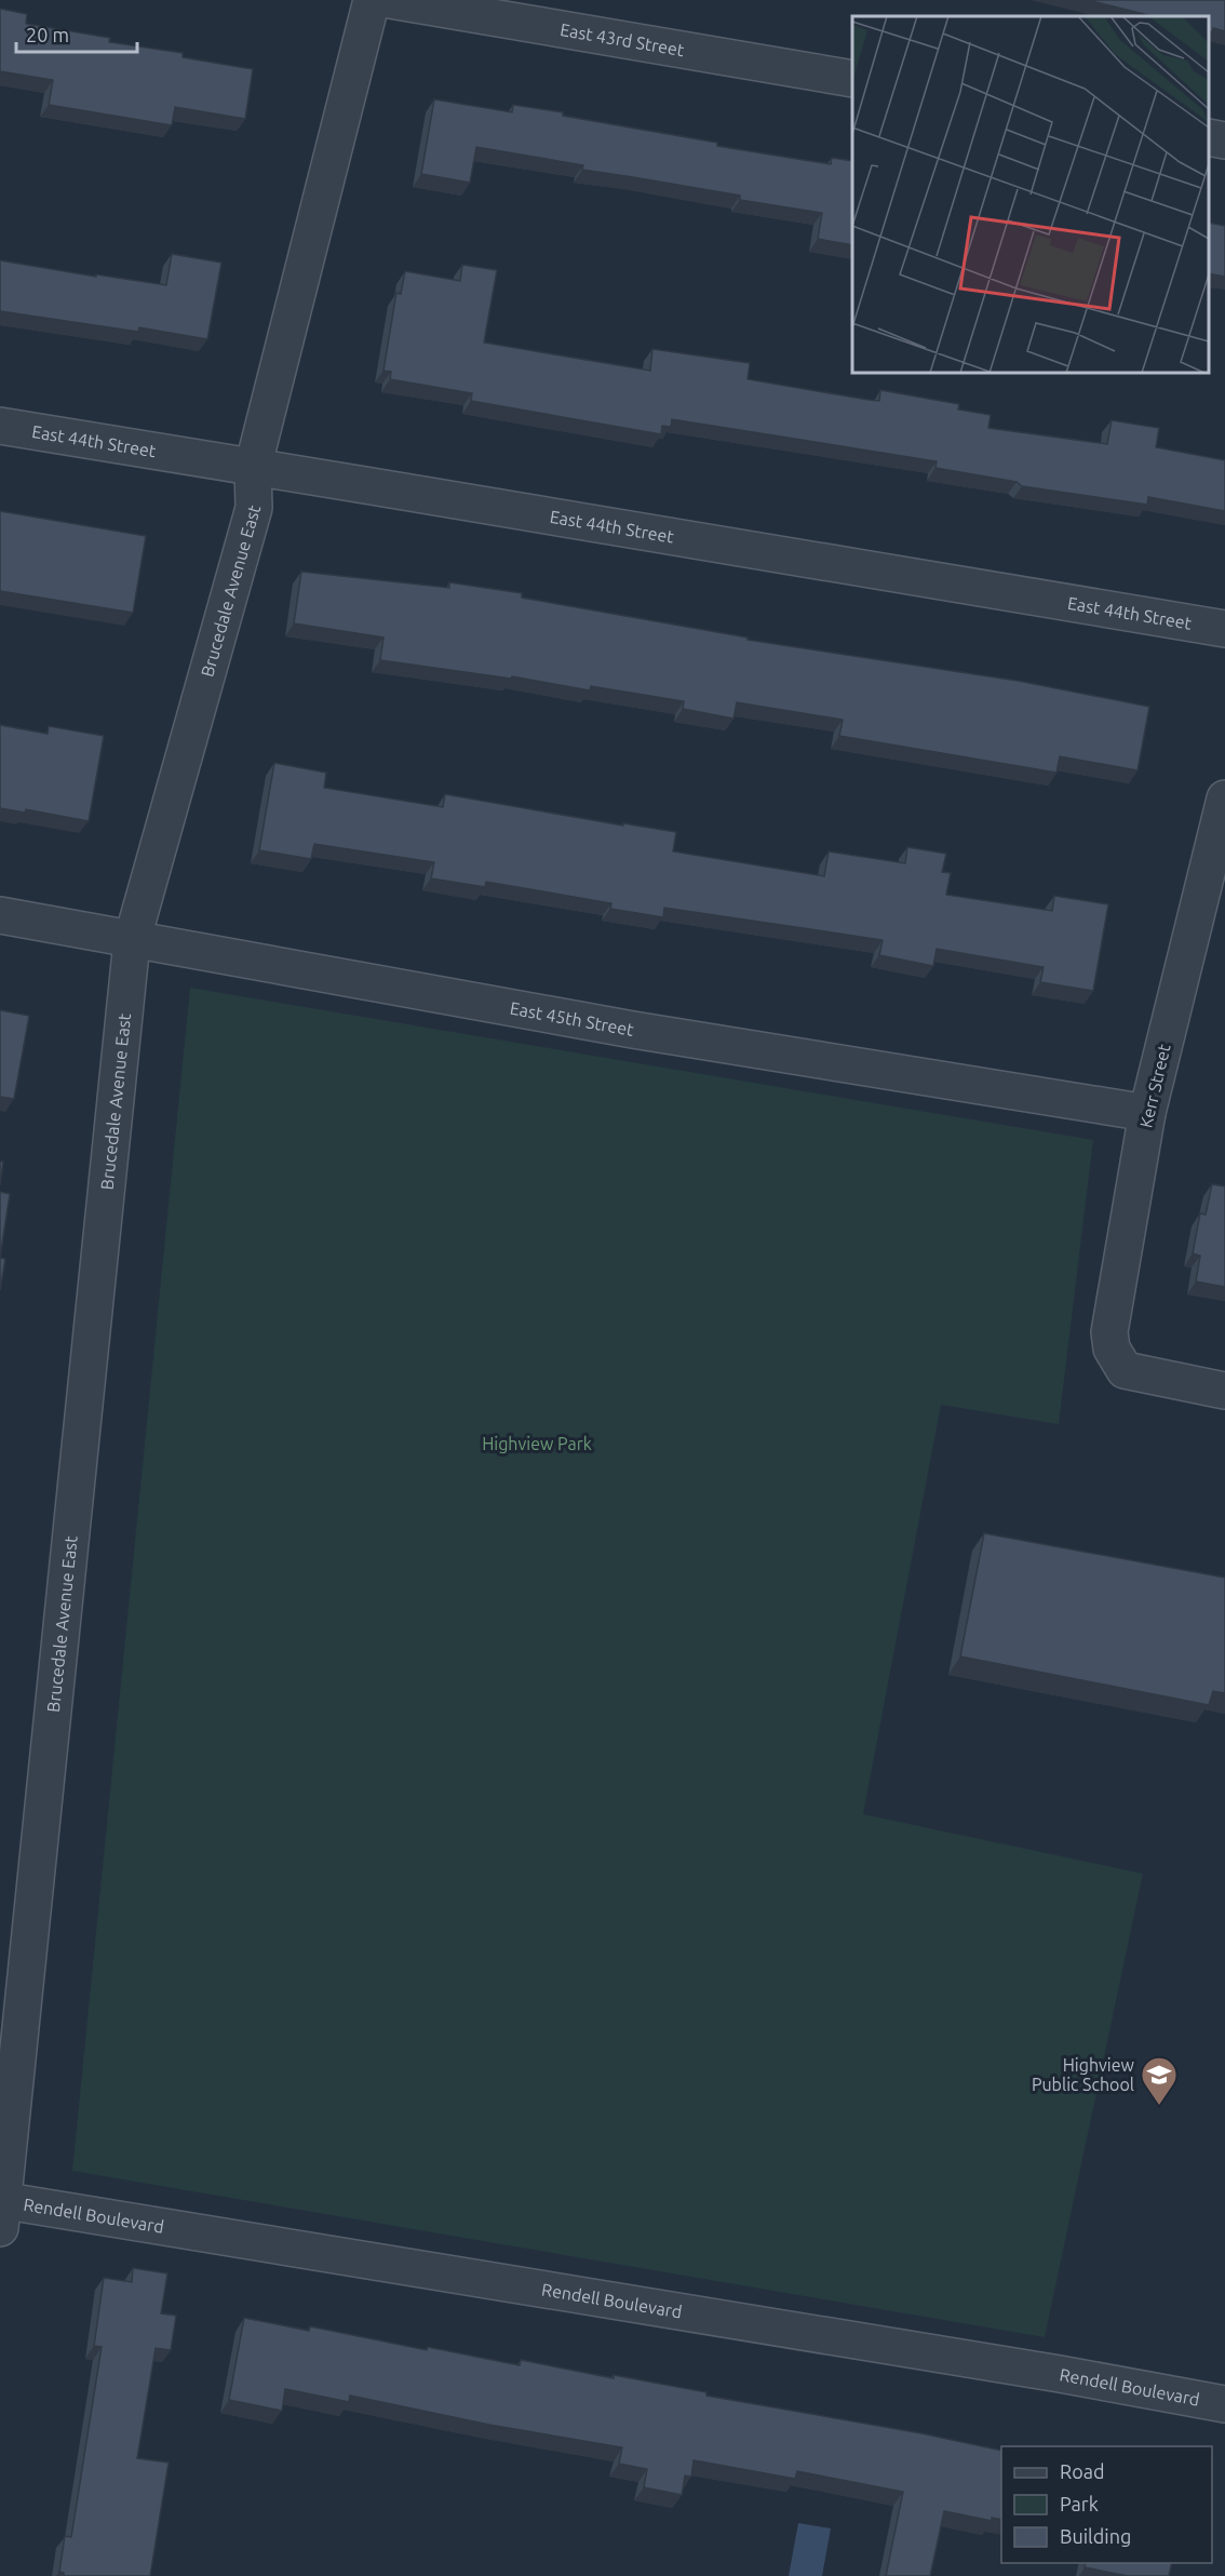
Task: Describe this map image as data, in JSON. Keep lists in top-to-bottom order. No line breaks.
{"streets":{"street":["East 43rd Street","East 44th Street","Brucedale Avenue East","East 45th Street","Kerr Street","Rendell Boulevard"]},"crossings":[["East 44th Street","Brucedale Avenue East"],["Brucedale Avenue East","East 45th Street"],["Brucedale Avenue East","Rendell Boulevard"],["East 45th Street","Kerr Street"]],"parks":["Highview Park"],"places":{"school or university":["Highview Public School"]},"legend":["Road","Park","Building"],"scale_bar":"20 m"}
